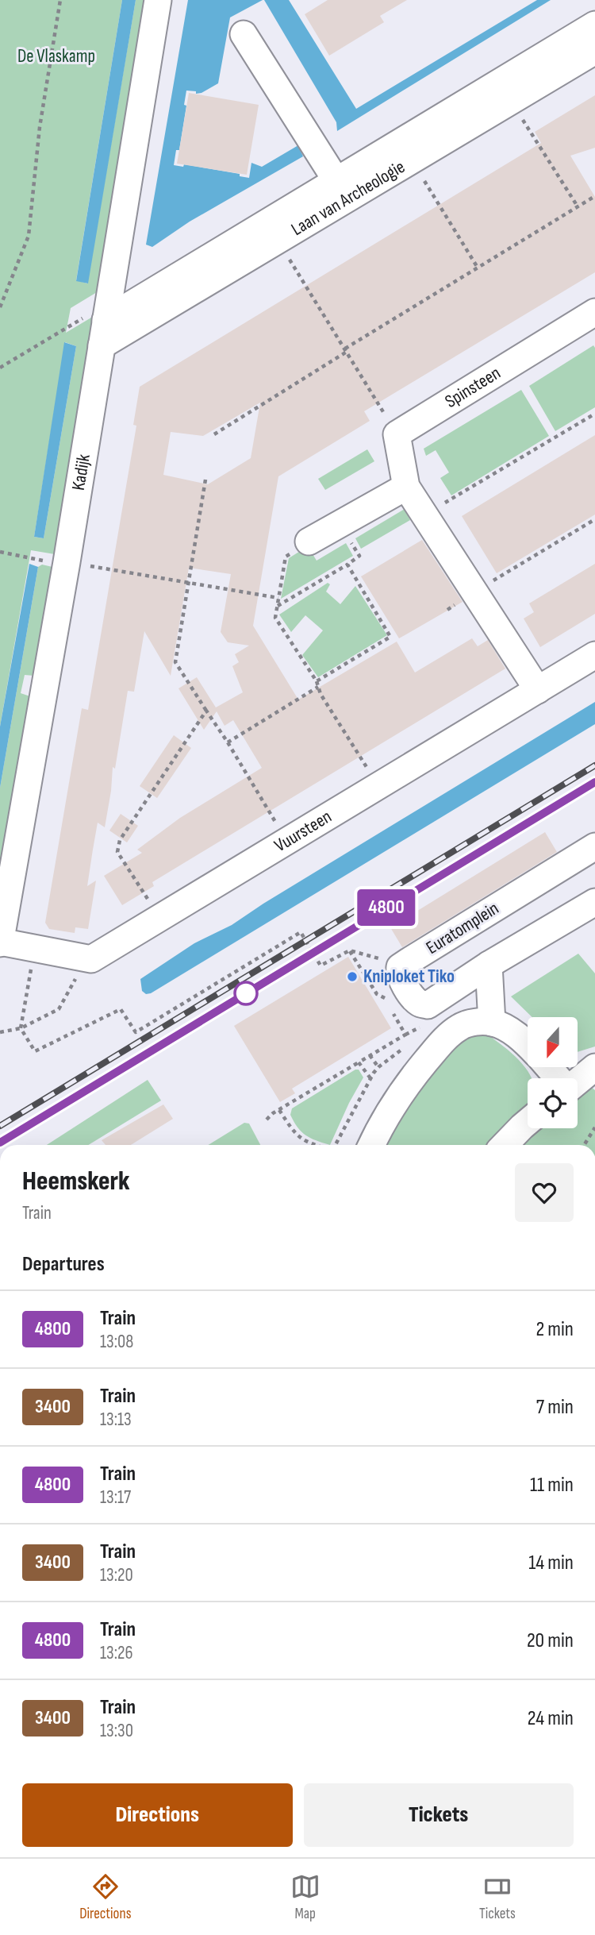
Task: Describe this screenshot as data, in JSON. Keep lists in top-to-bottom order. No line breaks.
{"streets":{"street":["Laan van Archeologie","Spinsteen","Kadijk","Vuursteen","Euratomplein"]},"crossings":[["Laan van Archeologie","Kadijk"]],"parks":["De Vlaskamp"],"places":["Kniploket Tiko"],"north":"bottom","page":{"on_map":"4800","heading":[["Heemskerk","Train"],"Departures"],"list":[{"mark":"4800","name":"Train","note":"13:08","value":"2 min"},{"mark":"3400","name":"Train","note":"13:13","value":"7 min"},{"mark":"4800","name":"Train","note":"13:17","value":"11 min"},{"mark":"3400","name":"Train","note":"13:20","value":"14 min"},{"mark":"4800","name":"Train","note":"13:26","value":"20 min"},{"mark":"3400","name":"Train","note":"13:30","value":"24 min"}],"buttons":["Directions","Tickets"],"tabs":["Directions","Map","Tickets"]}}
